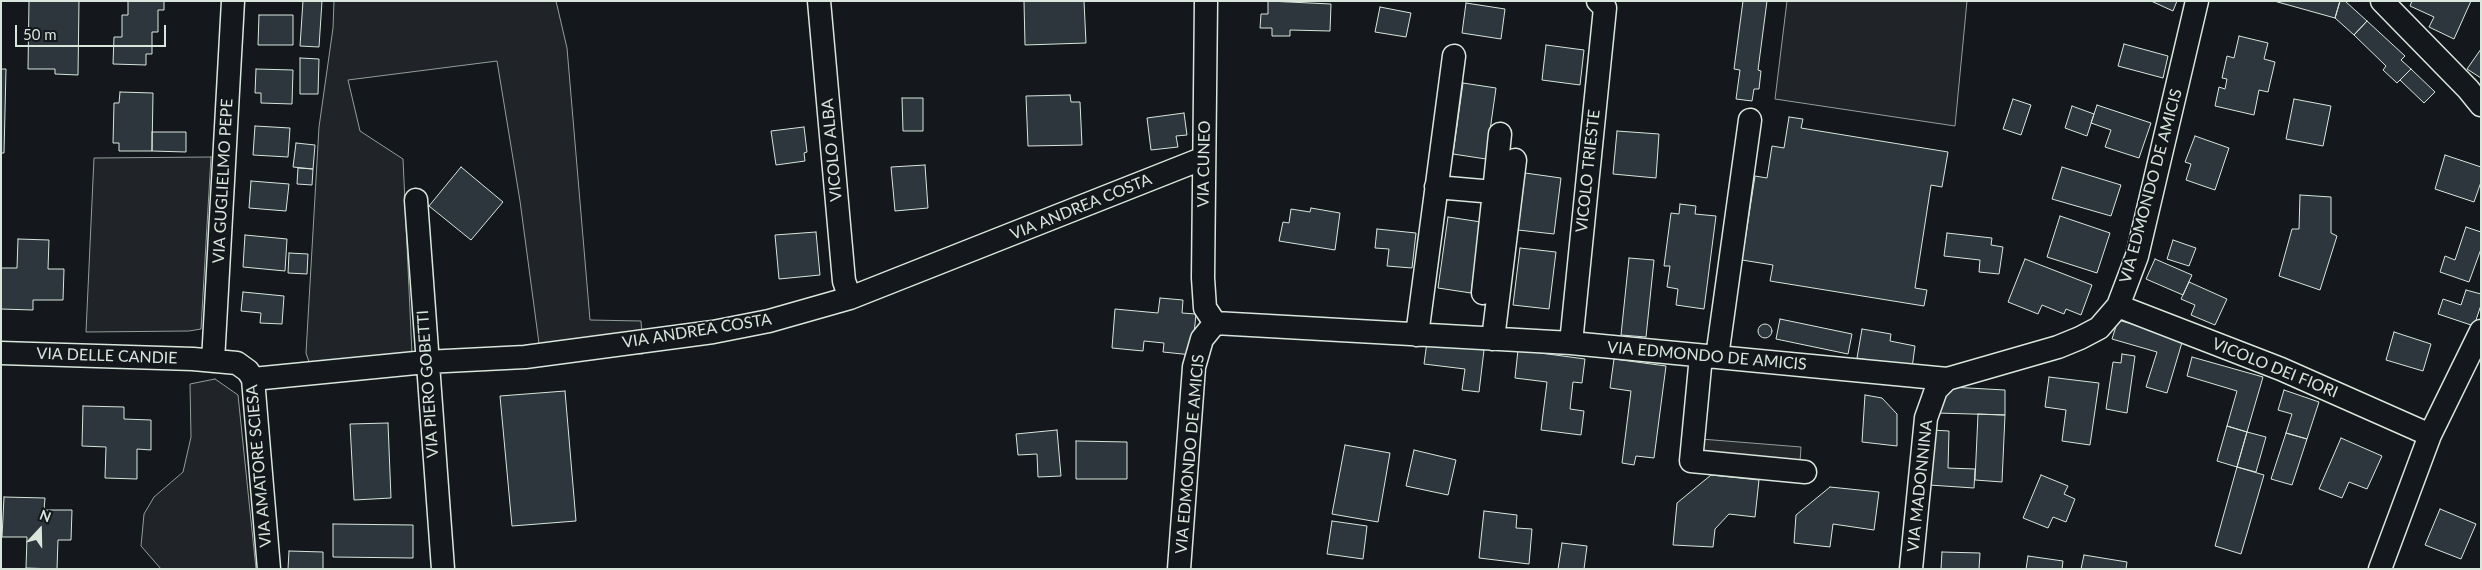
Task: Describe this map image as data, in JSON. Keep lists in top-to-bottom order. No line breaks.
{"streets":{"street":["VICOLO ALBA","VIA CUNEO","VICOLO TRIESTE","VIA GUGLIELMO PEPE","VIA EDMONDO DE AMICIS","VIA ANDREA COSTA","VIA DELLE CANDIE","VICOLO DEI FIORI","VIA PIERO GOBETTI","VIA AMATORE SCIESA","VIA MADONNINA"]},"crossings":[["VICOLO ALBA","VIA ANDREA COSTA"],["VIA CUNEO","VIA EDMONDO DE AMICIS"],["VIA CUNEO","VIA ANDREA COSTA"],["VICOLO TRIESTE","VIA EDMONDO DE AMICIS"],["VIA GUGLIELMO PEPE","VIA DELLE CANDIE"],["VIA GUGLIELMO PEPE","VIA AMATORE SCIESA"],["VIA EDMONDO DE AMICIS","VICOLO DEI FIORI"],["VIA EDMONDO DE AMICIS","VIA MADONNINA"],["VIA ANDREA COSTA","VIA PIERO GOBETTI"],["VIA ANDREA COSTA","VIA AMATORE SCIESA"],["VIA DELLE CANDIE","VIA AMATORE SCIESA"]],"scale_bar":"50 m","north":"top"}
